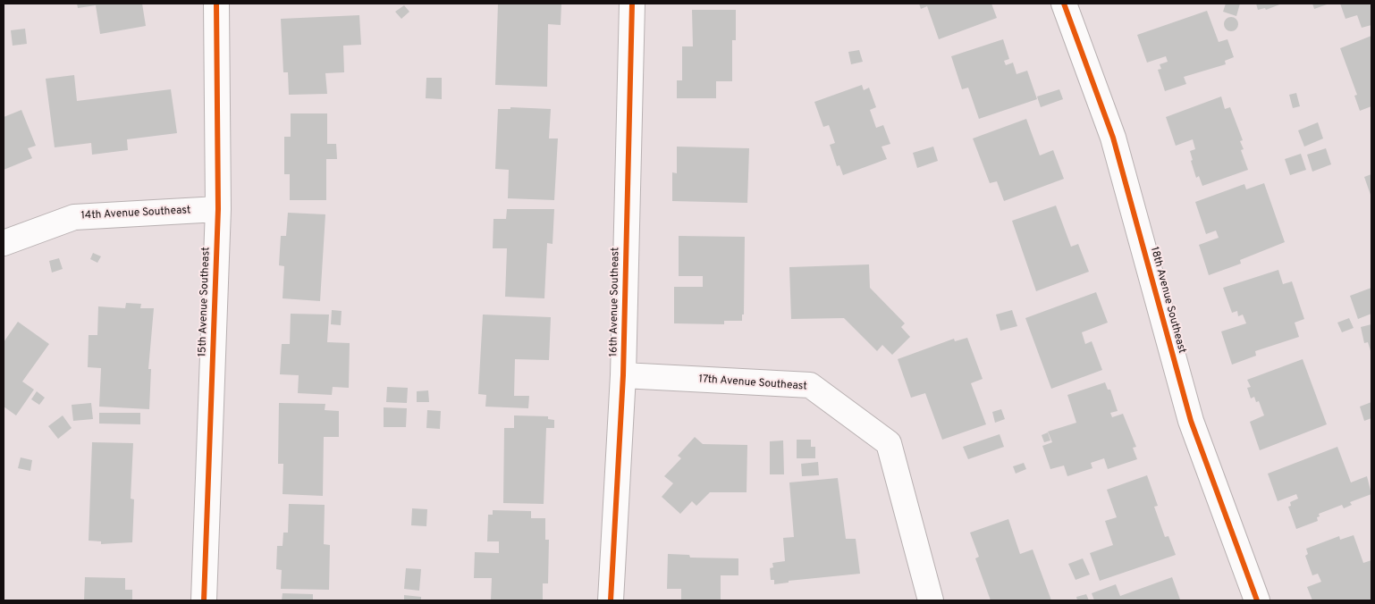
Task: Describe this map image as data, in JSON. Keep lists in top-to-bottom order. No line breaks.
{"streets":{"street":["14th Avenue Southeast","18th Avenue Southeast","15th Avenue Southeast","16th Avenue Southeast","17th Avenue Southeast"]},"crossings":[["14th Avenue Southeast","15th Avenue Southeast"],["16th Avenue Southeast","17th Avenue Southeast"]]}
